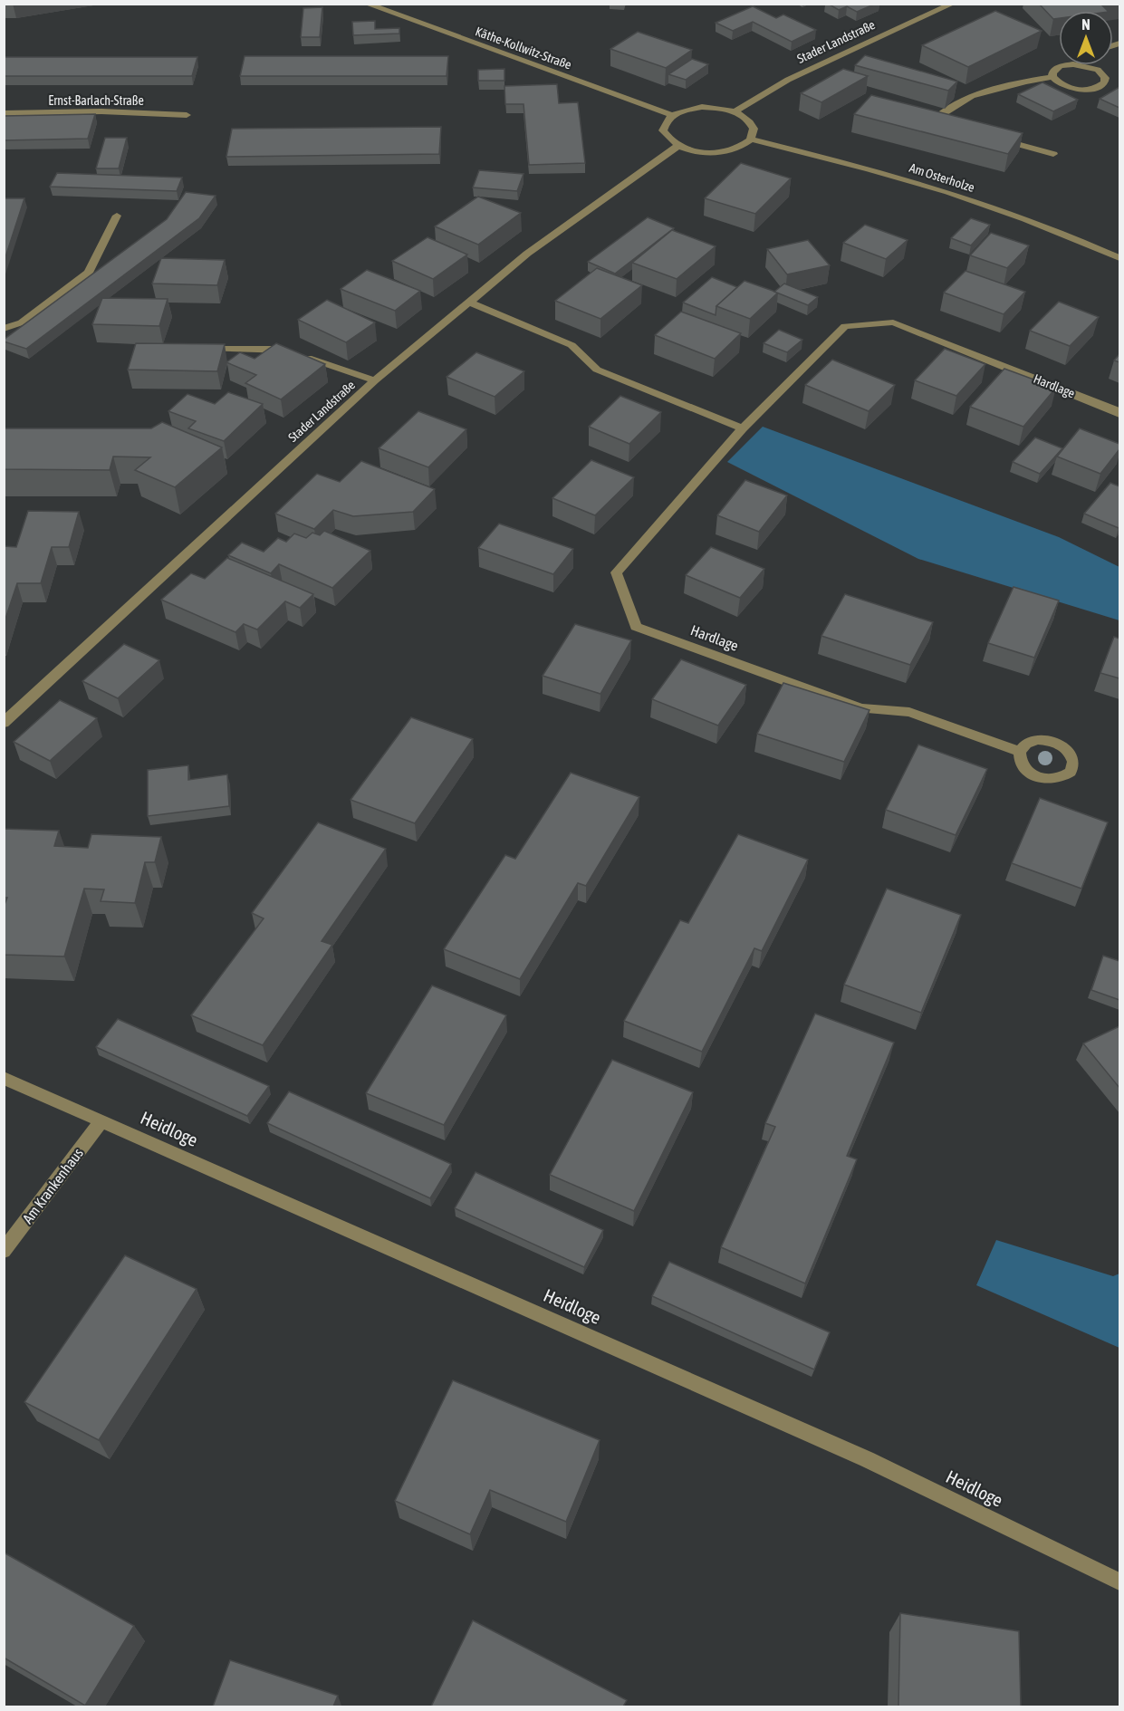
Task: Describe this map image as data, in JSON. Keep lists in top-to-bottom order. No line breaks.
{"streets":{"street":["Stader Landstraße","Käthe-Kollwitz-Straße","Ernst-Barlach-Straße","Am Osterholze","Hardlage","Heidloge","Am Krankenhaus"]},"crossings":[["Heidloge","Am Krankenhaus"]],"north":"top"}
